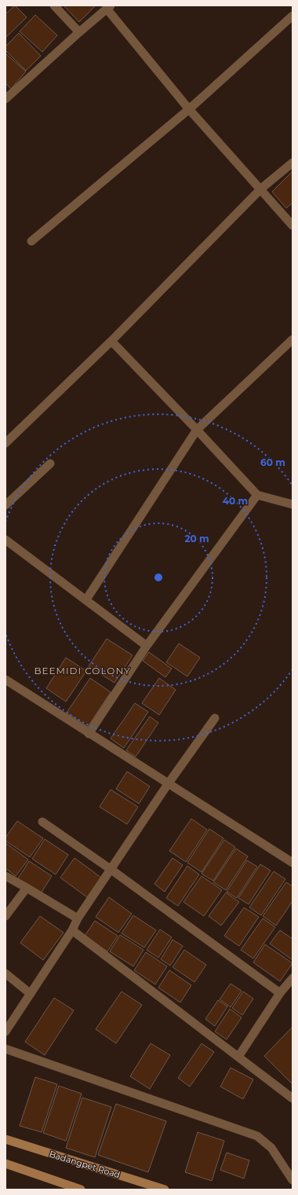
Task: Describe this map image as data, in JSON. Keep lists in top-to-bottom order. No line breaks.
{"streets":{"main road":["Badangpet Road"]},"districts":["BEEMIDI COLONY"],"rings":["60 m","40 m","20 m"]}
